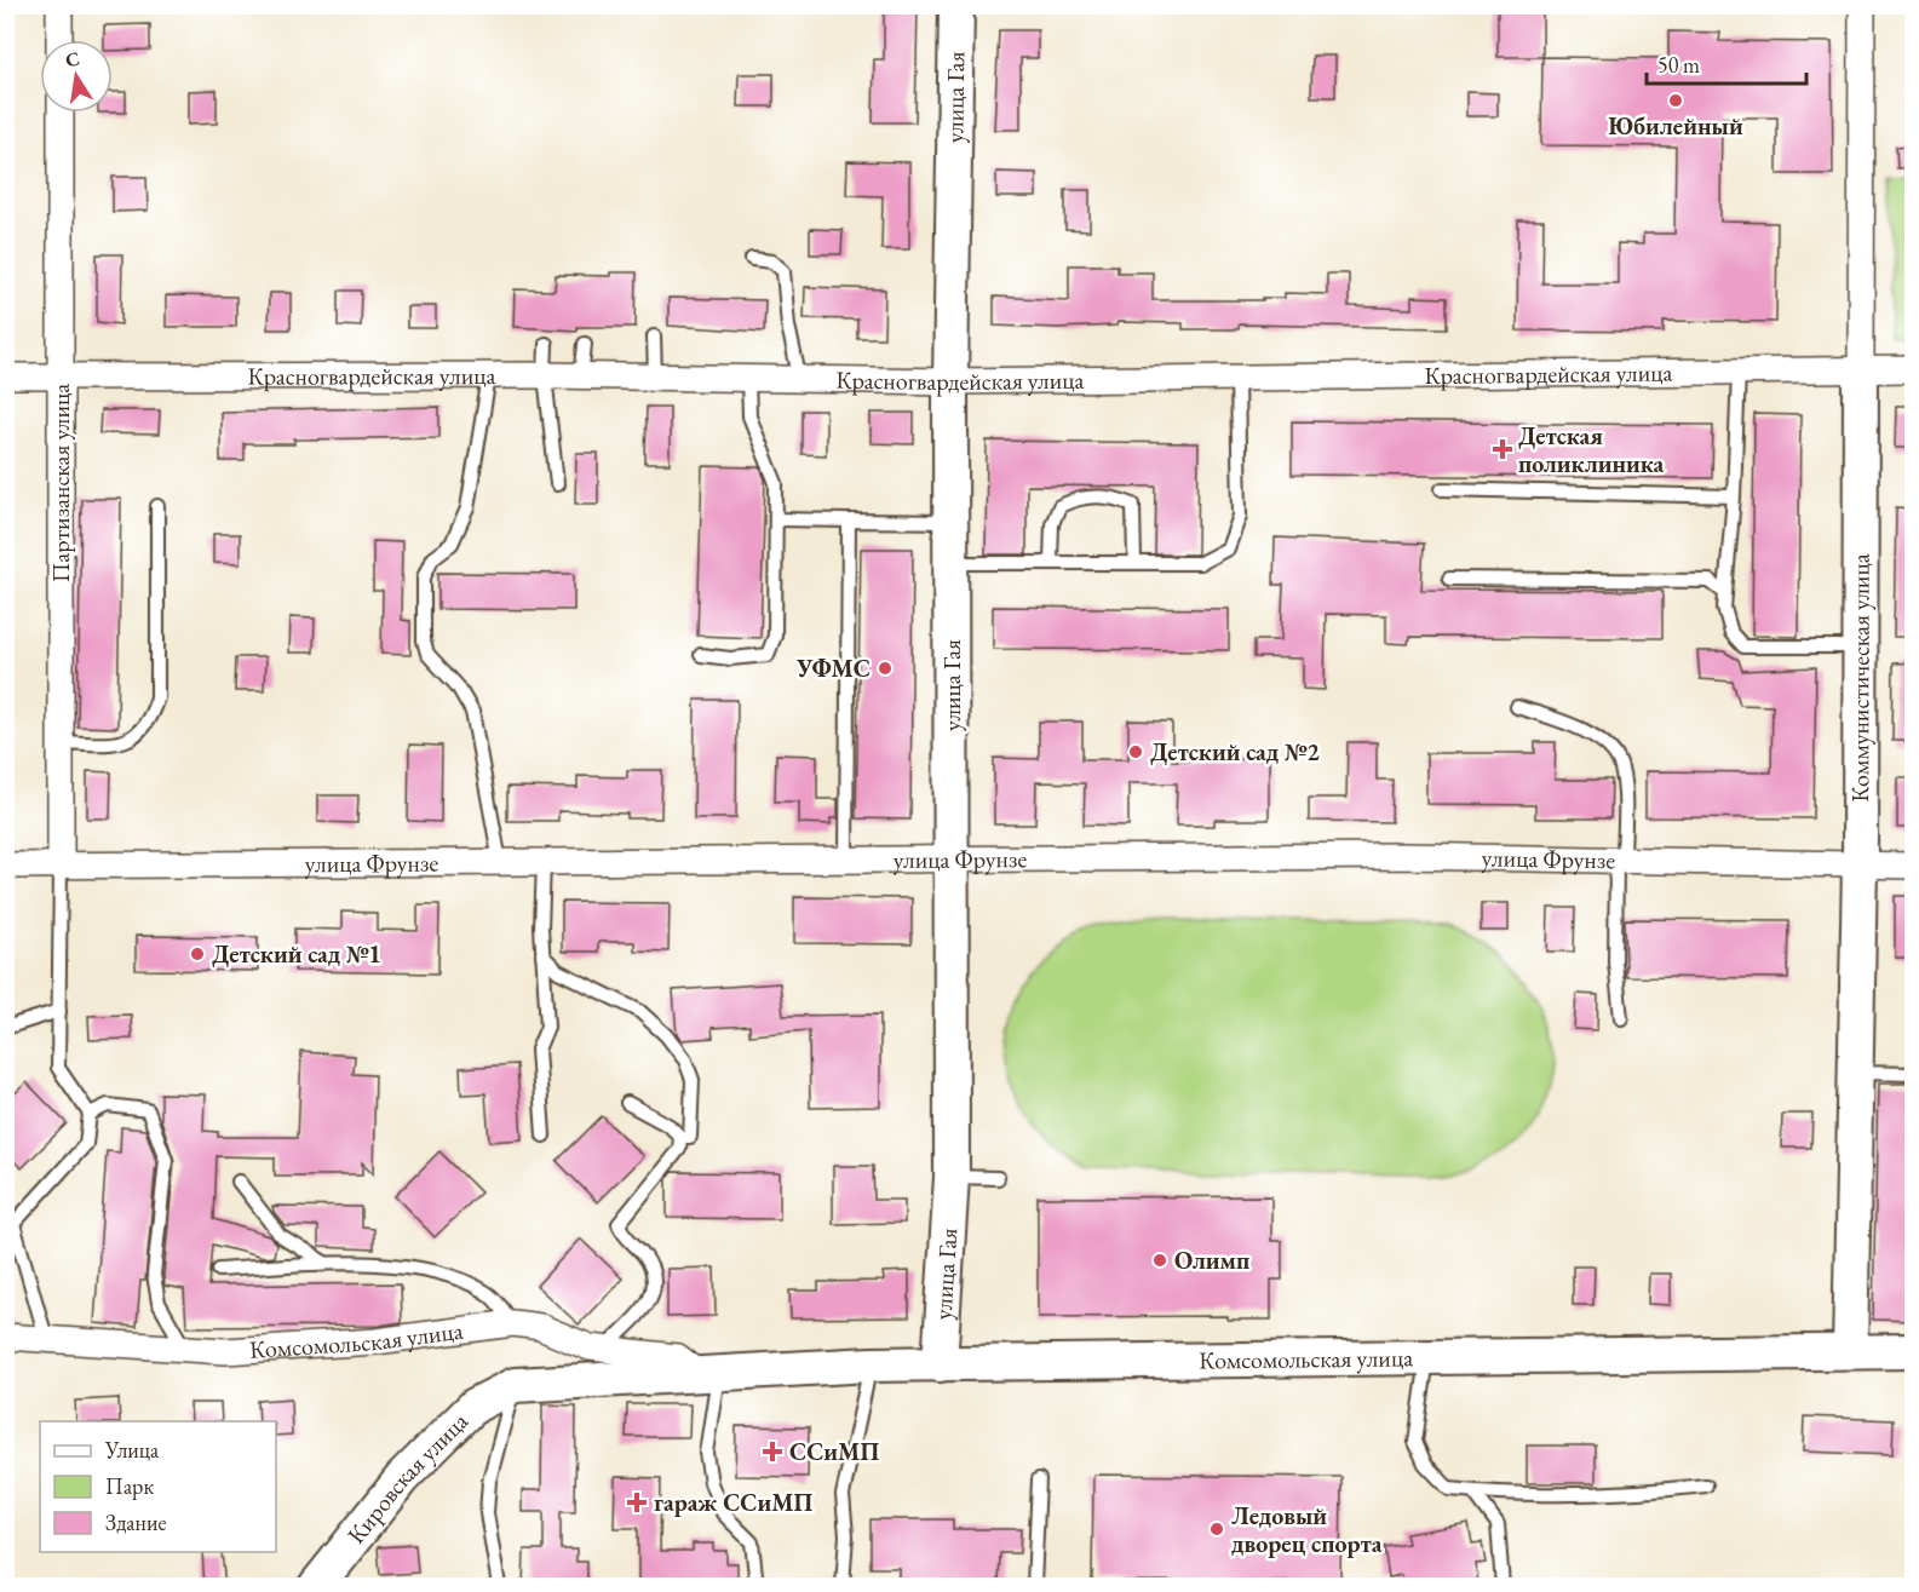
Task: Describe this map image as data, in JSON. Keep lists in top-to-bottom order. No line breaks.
{"streets":{"street":["улица Гая","Красногвардейская улица","Партизанская улица","Коммунистическая улица","улица Фрунзе","Комсомольская улица","Кировская улица"]},"crossings":[["улица Гая","Красногвардейская улица"],["улица Гая","улица Фрунзе"],["улица Гая","Комсомольская улица"],["Красногвардейская улица","Партизанская улица"],["Красногвардейская улица","Коммунистическая улица"],["Партизанская улица","улица Фрунзе"],["Коммунистическая улица","улица Фрунзе"],["Коммунистическая улица","Комсомольская улица"],["Комсомольская улица","Кировская улица"]],"places":{"other":["Юбилейный","УФМС","Детский сад №2","Детский сад №1","Олимп","Ледовый дворец спорта"],"health":["Детская поликлиника","ССиМП","гараж ССиМП"]},"legend":["Улица","Парк","Здание"],"scale_bar":"50 m","north":"top"}
